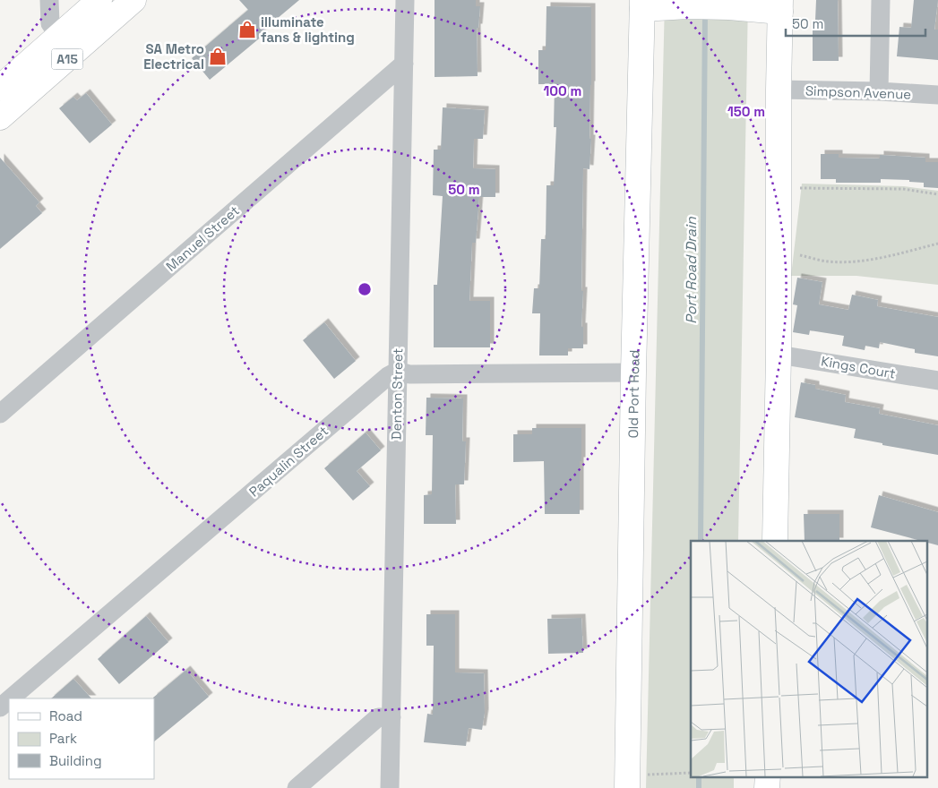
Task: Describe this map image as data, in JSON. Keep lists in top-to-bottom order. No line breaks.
{"streets":{"main road":["A15","Old Port Road"],"street":["Simpson Avenue","Manuel Street","Kings Court","Denton Street","Paqualin Street"]},"crossings":[["Manuel Street","Denton Street"],["Denton Street","Paqualin Street"]],"water":["Port Road Drain"],"places":{"shop":["illuminate fans & lighting","SA Metro Electrical"]},"legend":["Road","Park","Building"],"scale_bar":"50 m","rings":["100 m","150 m","50 m"]}
